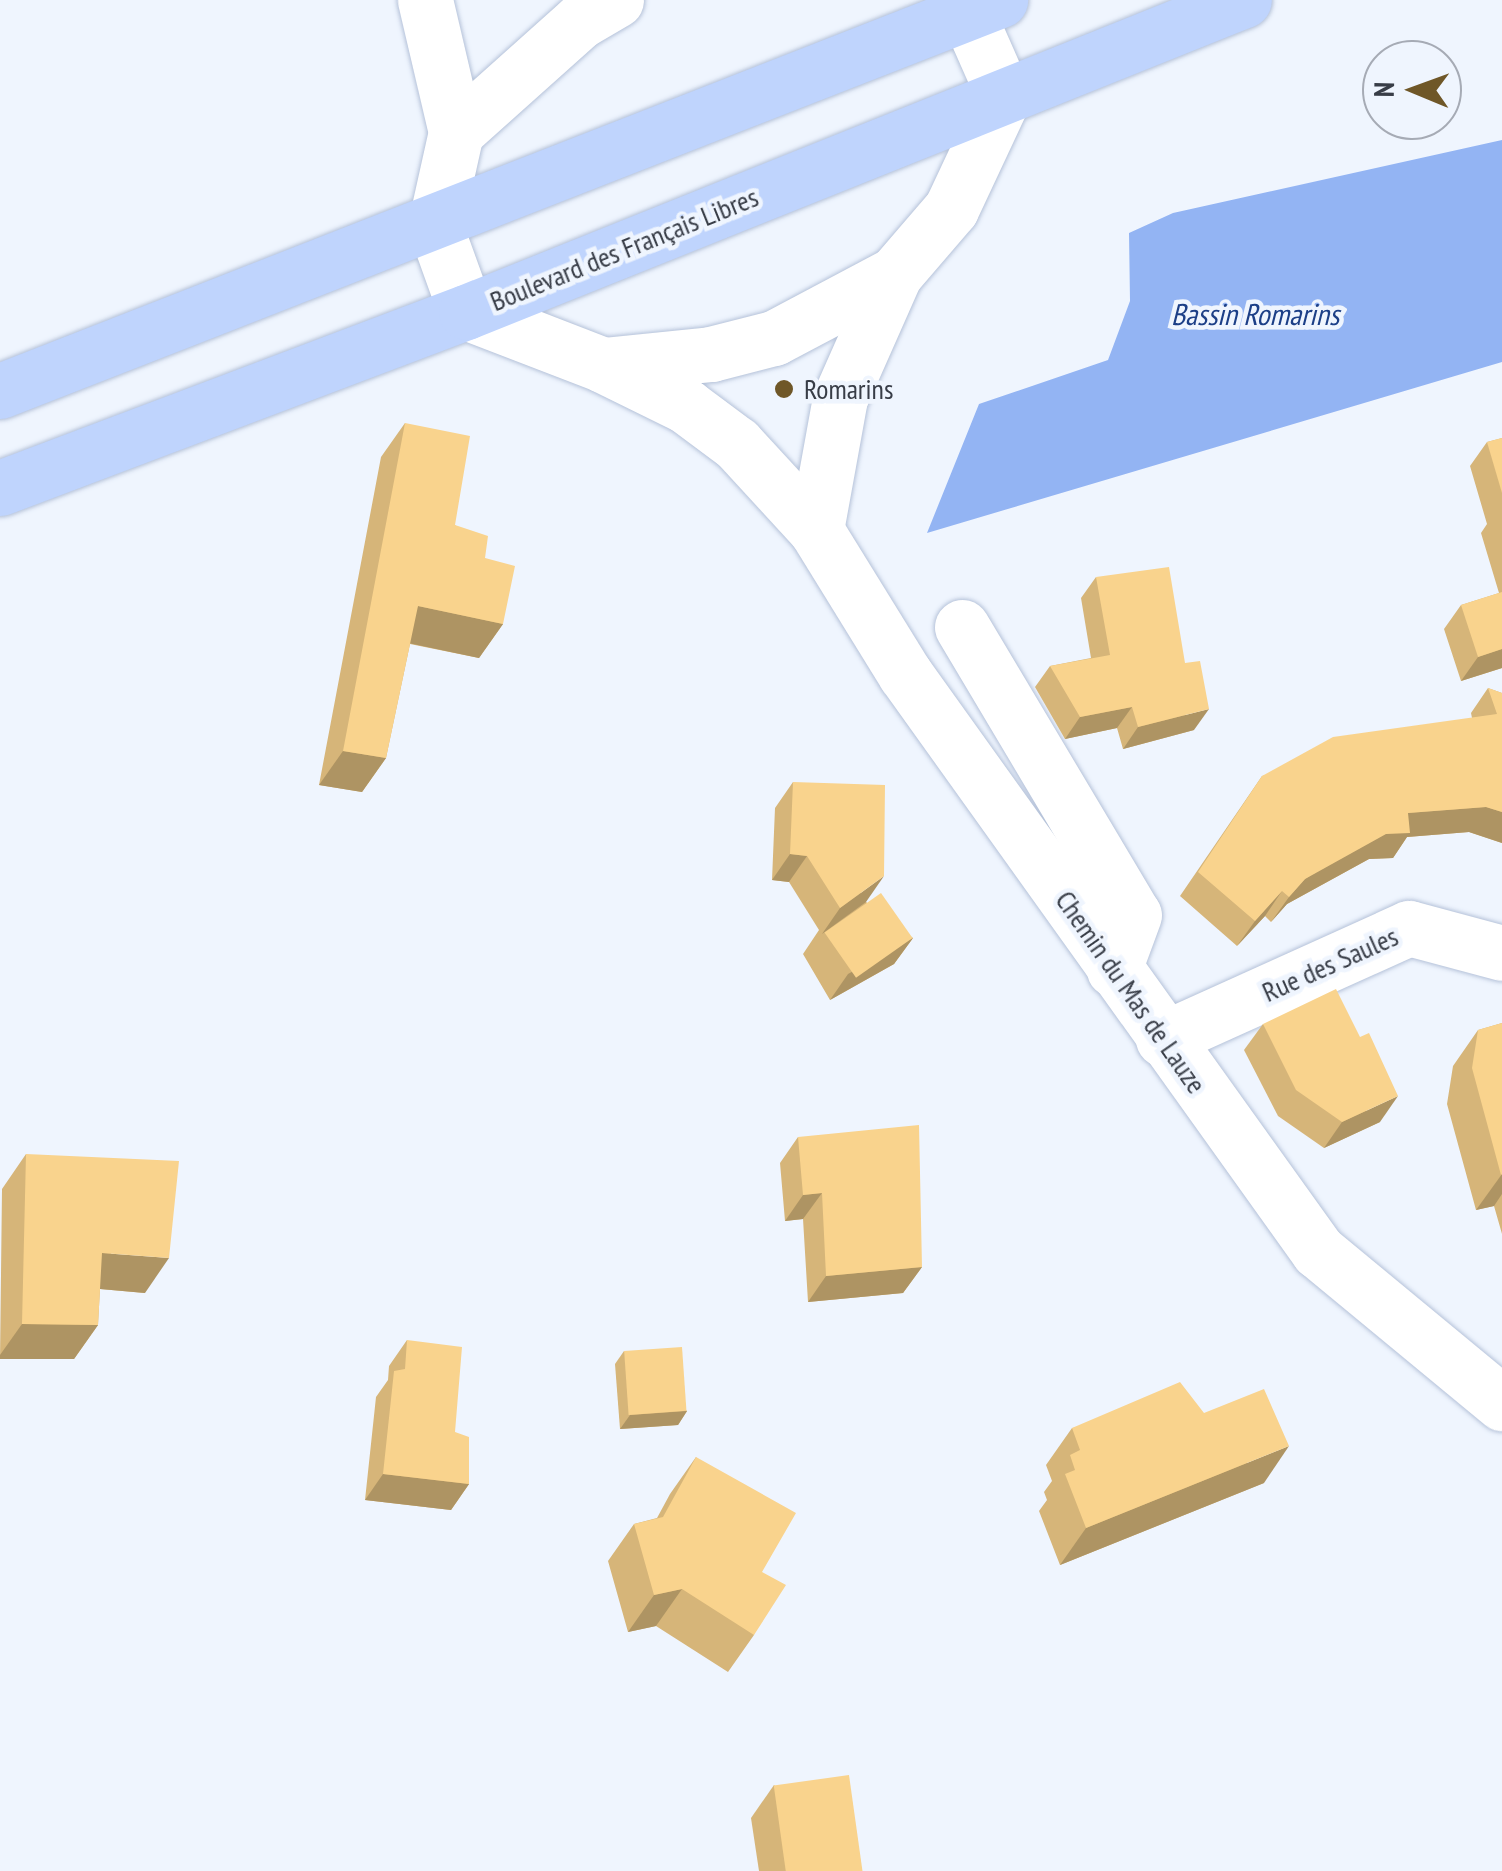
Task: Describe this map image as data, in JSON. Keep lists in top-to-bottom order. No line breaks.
{"streets":{"main road":["Boulevard des Français Libres"],"street":["Rue des Saules","Chemin du Mas de Lauze"]},"crossings":[["Boulevard des Français Libres","Chemin du Mas de Lauze"],["Rue des Saules","Chemin du Mas de Lauze"]],"water":["Bassin Romarins"],"places":["Romarins"],"north":"left"}
